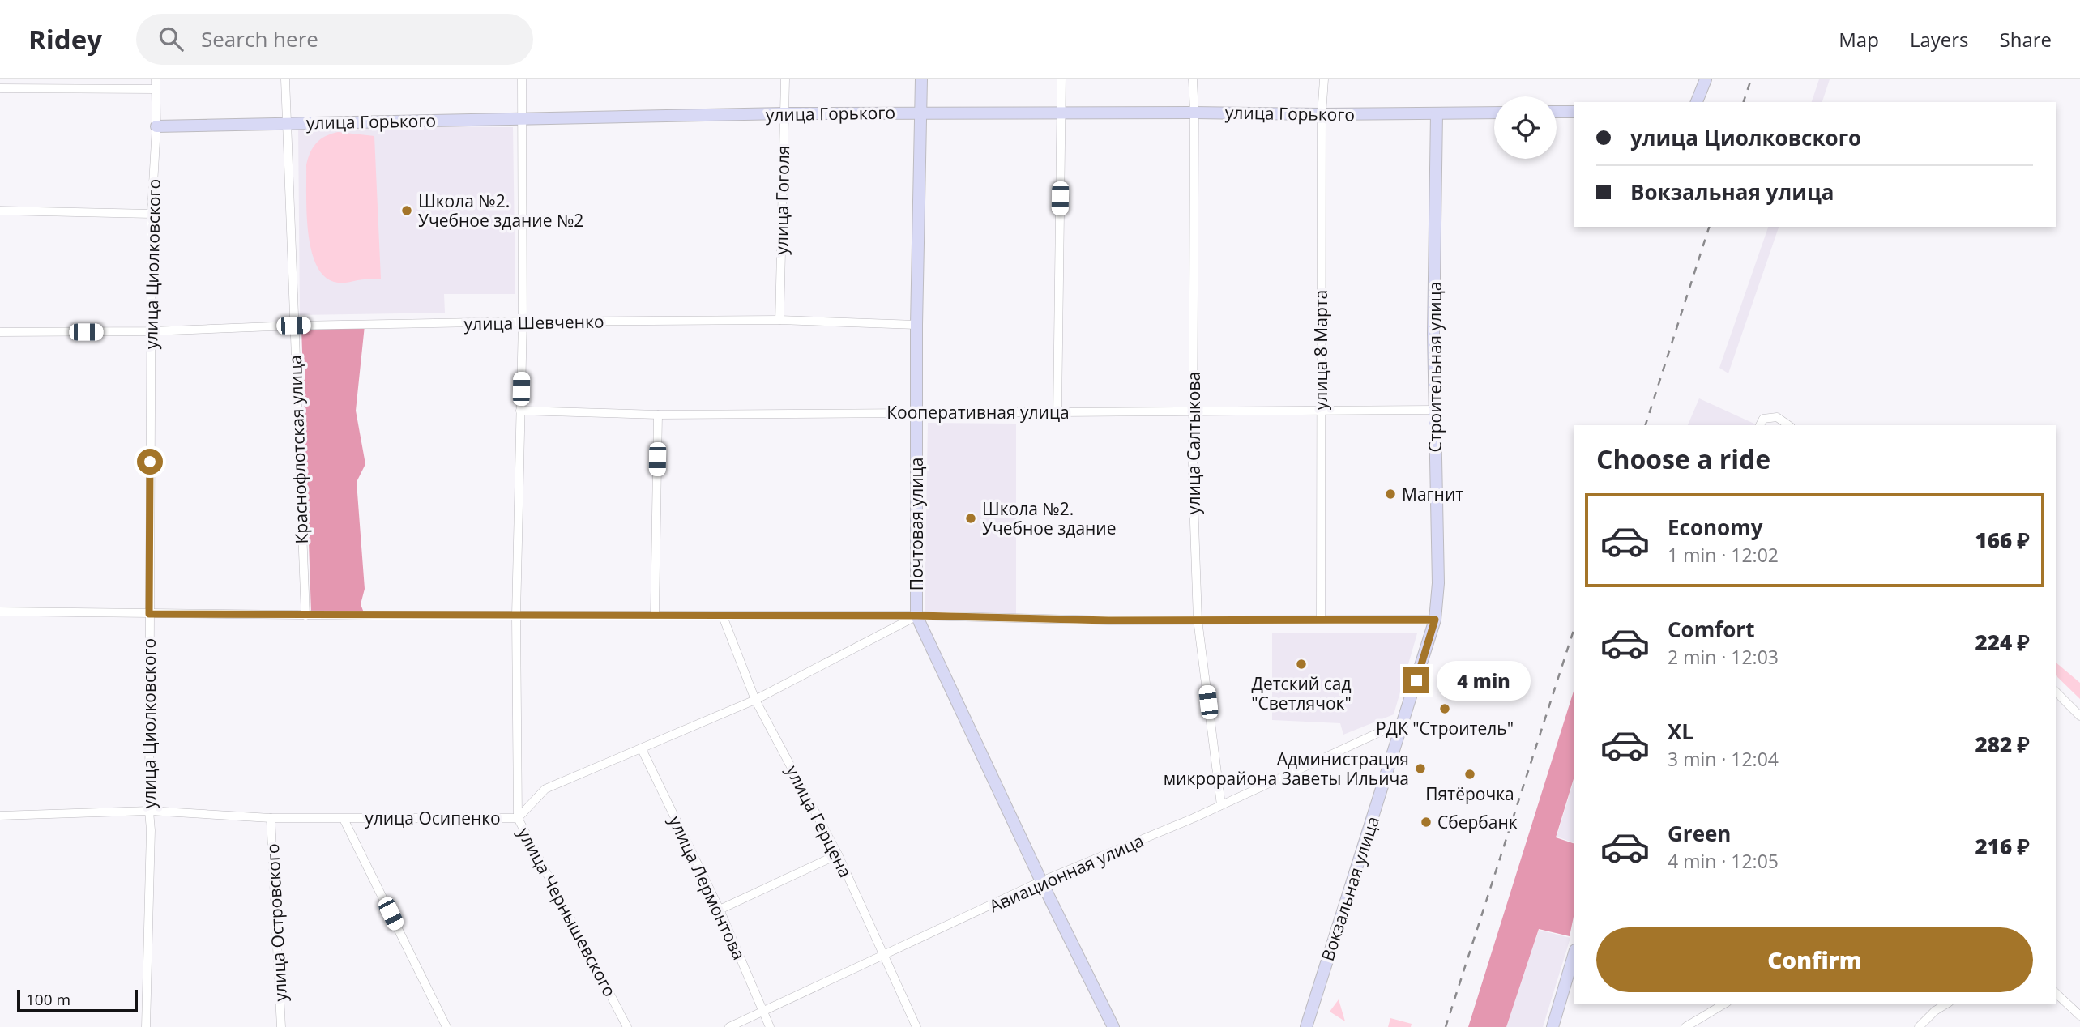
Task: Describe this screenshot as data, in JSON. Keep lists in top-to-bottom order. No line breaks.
{"streets":{"street":["улица Горького","улица Гоголя","улица Циолковского","улица Шевченко","улица 8 Марта","Строительная улица","Кооперативная улица","улица Салтыкова","Краснофлотская улица","Почтовая улица","улица Осипенко","улица Герцена","Авиационная улица","улица Лермонтова","Вокзальная улица","улица Чернышевского","улица Островского"]},"crossings":[["улица Горького","улица Гоголя"],["улица Горького","улица Циолковского"],["улица Горького","улица 8 Марта"],["улица Горького","Строительная улица"],["улица Горького","улица Салтыкова"],["улица Горького","Краснофлотская улица"],["улица Горького","Почтовая улица"],["улица Горького","улица Чернышевского"],["улица Гоголя","улица Шевченко"],["улица Циолковского","улица Шевченко"],["улица Циолковского","улица Осипенко"],["улица Шевченко","Краснофлотская улица"],["улица Шевченко","Почтовая улица"],["улица Шевченко","улица Чернышевского"],["улица 8 Марта","Кооперативная улица"],["Строительная улица","Кооперативная улица"],["Строительная улица","Вокзальная улица"],["Кооперативная улица","улица Салтыкова"],["Кооперативная улица","Почтовая улица"],["Кооперативная улица","улица Чернышевского"],["улица Салтыкова","Авиационная улица"],["Почтовая улица","улица Осипенко"],["Почтовая улица","Авиационная улица"],["улица Осипенко","улица Герцена"],["улица Осипенко","улица Лермонтова"],["улица Осипенко","улица Чернышевского"],["улица Осипенко","улица Островского"],["улица Герцена","Авиационная улица"],["Авиационная улица","улица Лермонтова"],["Авиационная улица","Вокзальная улица"]],"places":["Школа №2. Учебное здание №2","Магнит","Школа №2. Учебное здание","Детский сад \"Светлячок\"","РДК \"Строитель\"","Администрация микрорайона Заветы Ильича","Пятёрочка","Сбербанк"],"scale_bar":"100 m","page":{"header":"Ridey","search":"Search here","nav":["Map","Layers","Share"],"banner":["улица Циолковского","Вокзальная улица"],"heading":"Choose a ride","list":[{"name":"Economy","note":"1 min · 12:02","value":"166 ₽"},{"name":"Comfort","note":"2 min · 12:03","value":"224 ₽"},{"name":"XL","note":"3 min · 12:04","value":"282 ₽"},{"name":"Green","note":"4 min · 12:05","value":"216 ₽"}],"bubble":"4 min","buttons":"Confirm","scale":"100 m"}}
